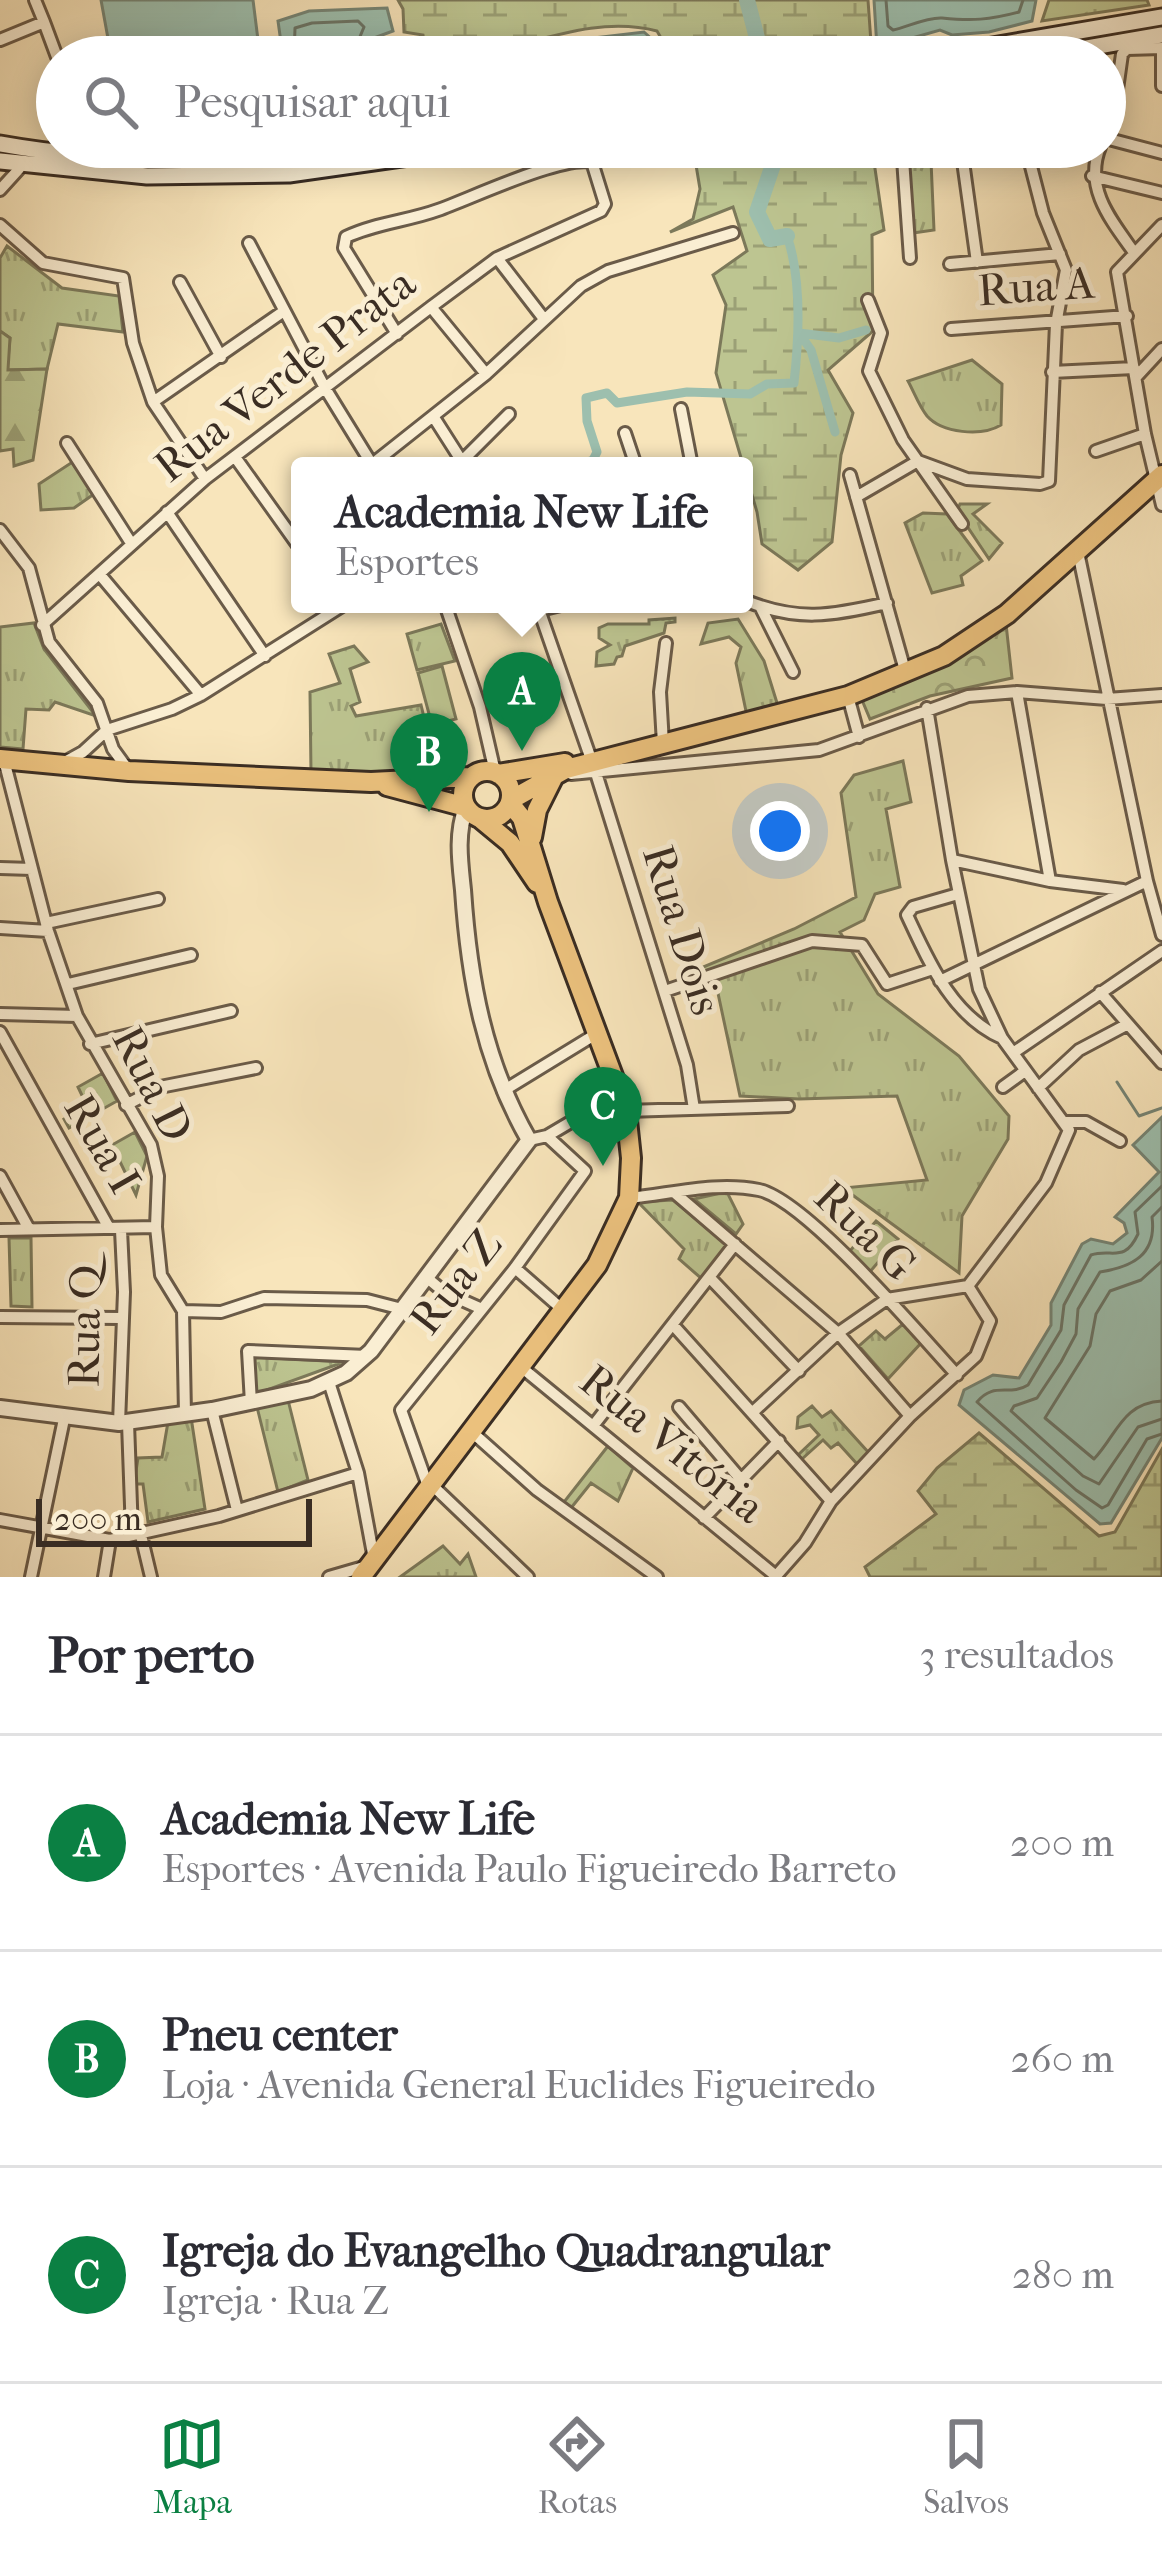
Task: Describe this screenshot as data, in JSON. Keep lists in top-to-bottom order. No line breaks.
{"streets":{"street":["Rua A","Rua Verde Prata","Rua Dois","Rua D","Rua I","Rua G","Rua Z","Rua Q","Rua Vitória"]},"crossings":[["Rua I","Rua Q"]],"scale_bar":"200 m","page":{"search":"Pesquisar aqui","popup":["Academia New Life","Esportes"],"pins":["A","B","C"],"scale":"200 m","heading":["Por perto","3 resultados"],"list":[{"mark":"A","name":"Academia New Life","note":"Esportes · Avenida Paulo Figueiredo Barreto","value":"200 m"},{"mark":"B","name":"Pneu center","note":"Loja · Avenida General Euclides Figueiredo","value":"260 m"},{"mark":"C","name":"Igreja do Evangelho Quadrangular","note":"Igreja · Rua Z","value":"280 m"}],"nav":["Mapa","Rotas","Salvos"]}}
